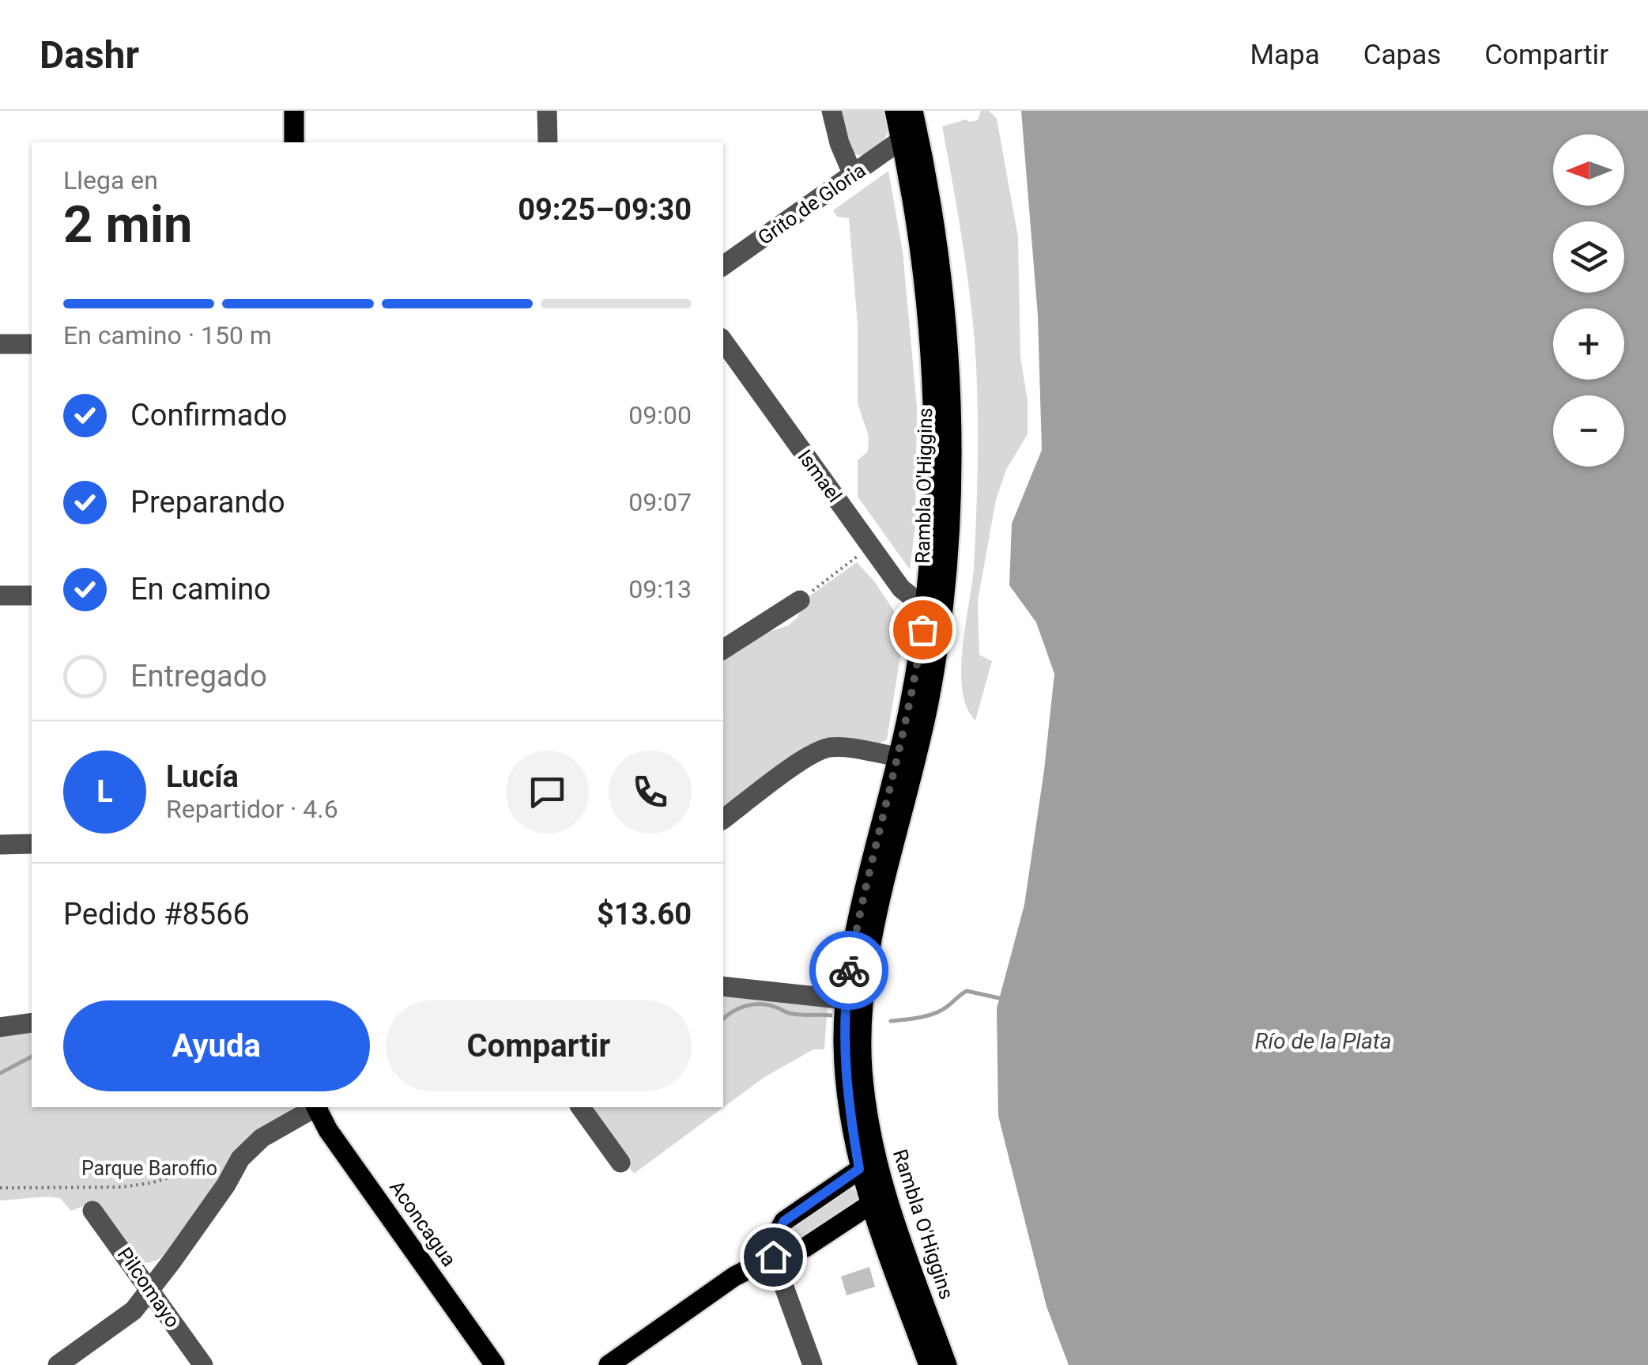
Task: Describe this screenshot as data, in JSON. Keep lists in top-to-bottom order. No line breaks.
{"streets":{"main road":["Rambla O'Higgins","Aconcagua"],"street":["Grito de Gloria","Ismael","Pilcomayo"]},"crossings":[["Grito de Gloria","Rambla O'Higgins"],["Ismael","Rambla O'Higgins"]],"water":["Río de la Plata"],"parks":["Parque Baroffio"],"north":"left","page":{"header":"Dashr","nav":["Mapa","Capas","Compartir"],"map_buttons":["+","−"],"heading":["2 min","Llega en","09:25–09:30"],"panel":["Lucía","Repartidor · 4.6","Pedido #8566","$13.60"],"bar":"En camino · 150 m","list":[["Confirmado","09:00"],["Preparando","09:07"],["En camino","09:13"],"Entregado"],"round":"L","buttons":["Ayuda","Compartir"]}}
